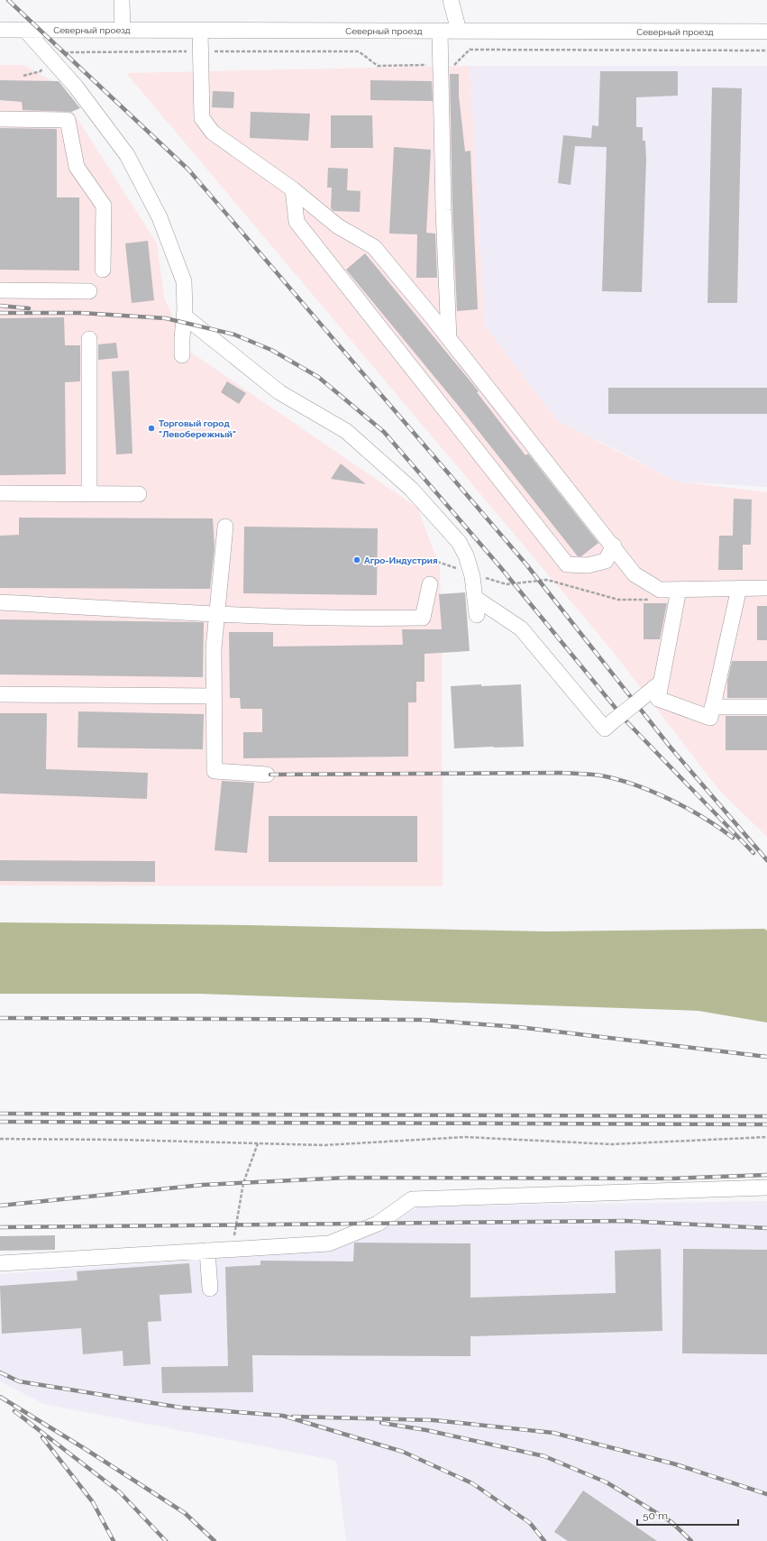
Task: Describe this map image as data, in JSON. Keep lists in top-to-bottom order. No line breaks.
{"streets":{"street":["Северный проезд"]},"places":["Торговый город \"Левобережный\"","Агро-Индустрия"],"scale_bar":"50 m"}
